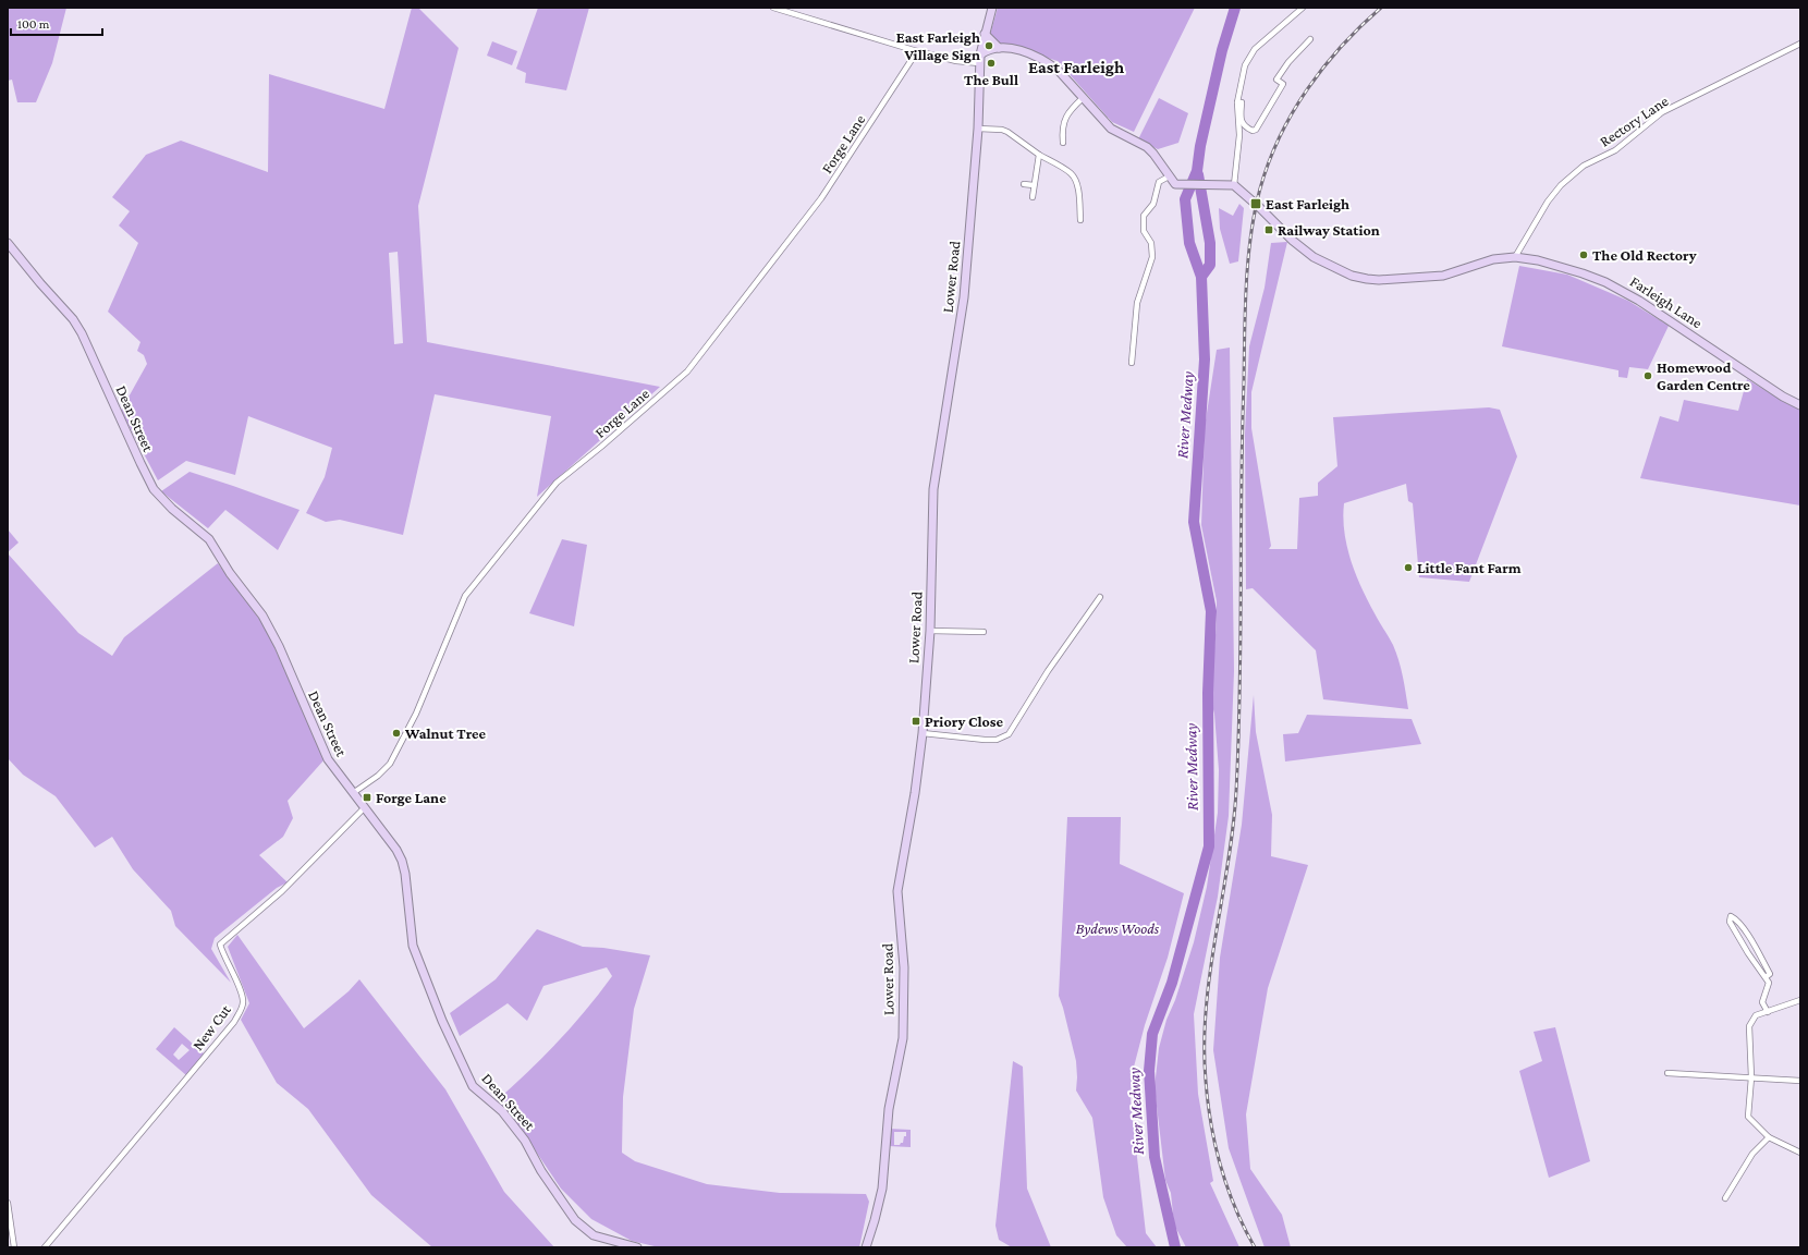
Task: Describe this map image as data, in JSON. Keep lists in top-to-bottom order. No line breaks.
{"streets":{"street":["Rectory Lane","Forge Lane","Lower Road","Farleigh Lane","Dean Street","New Cut"]},"crossings":[["Rectory Lane","Farleigh Lane"],["Forge Lane","Dean Street"],["Dean Street","New Cut"]],"districts":["East Farleigh"],"water":["River Medway"],"parks":["Bydews Woods"],"places":{"other":["East Farleigh Village Sign","The Bull","The Old Rectory","Homewood Garden Centre","Little Fant Farm","Walnut Tree"],"transit":["East Farleigh","Railway Station","Priory Close","Forge Lane"]},"scale_bar":"100 m"}
